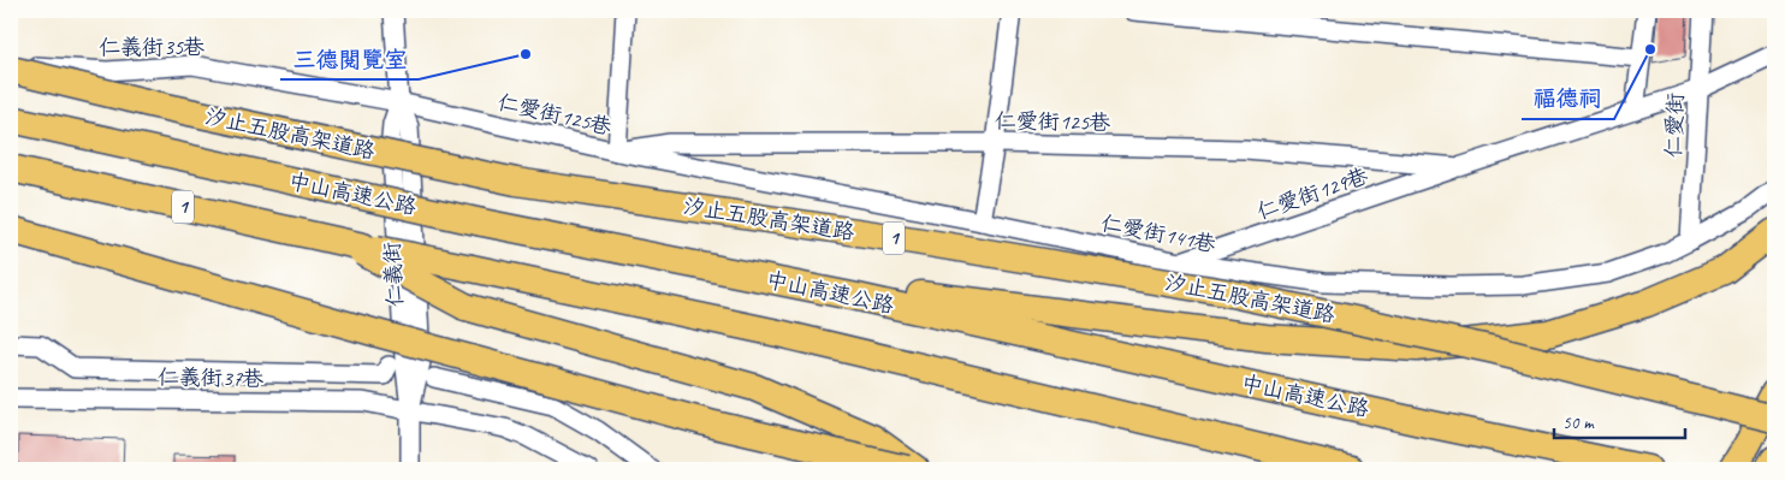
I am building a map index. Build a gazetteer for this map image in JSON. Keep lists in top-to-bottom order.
{
  "streets": {
    "highway": ["汐止五股高架道路", "中山高速公路", "1"],
    "street": [
      "仁義街35巷",
      "仁愛街125巷",
      "仁愛街",
      "仁愛街129巷",
      "仁愛街141巷",
      "仁義街",
      "仁義街37巷"
    ]
  },
  "crossings": [
    ["仁義街35巷", "仁愛街125巷"],
    ["仁義街35巷", "仁義街"],
    ["仁愛街125巷", "仁愛街"],
    ["仁愛街125巷", "仁愛街129巷"],
    ["仁愛街125巷", "仁愛街141巷"],
    ["仁愛街125巷", "仁義街"],
    ["仁愛街", "仁愛街141巷"],
    ["仁愛街129巷", "仁愛街141巷"],
    ["仁義街", "仁義街37巷"]
  ],
  "places": ["福德祠", "三德閱覽室"],
  "scale_bar": "50 m"
}
